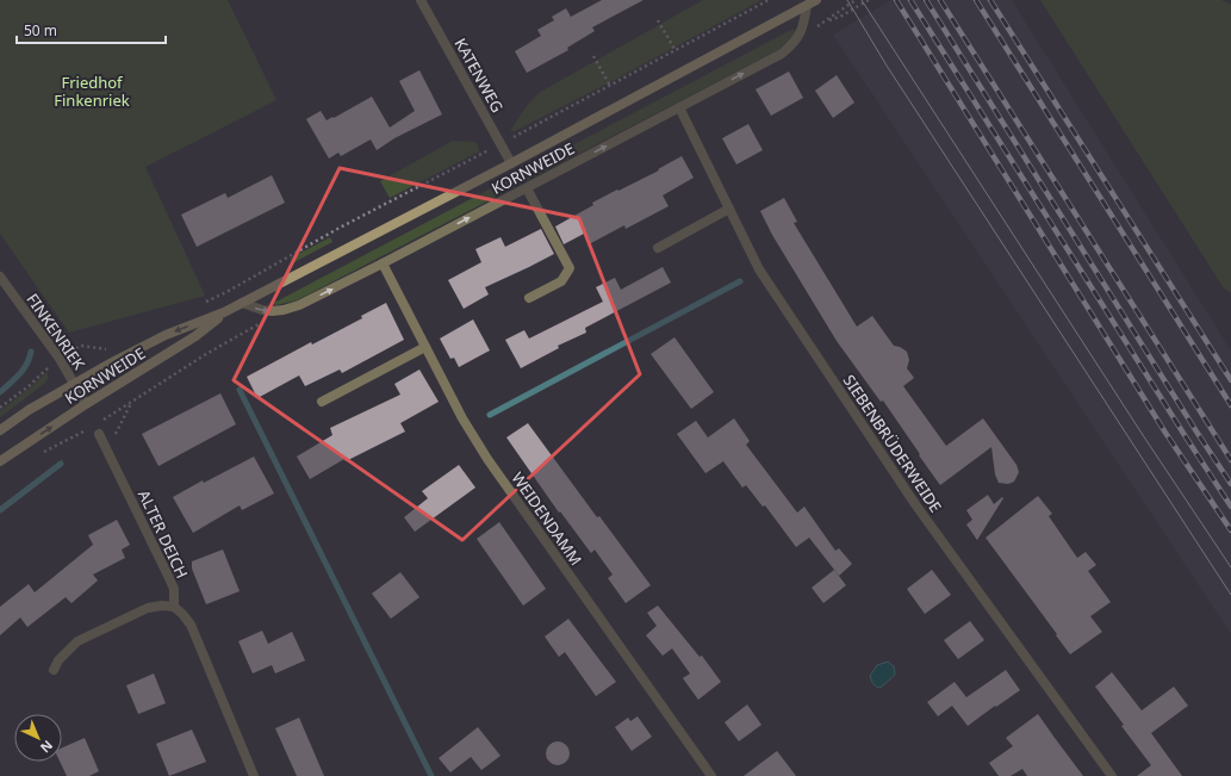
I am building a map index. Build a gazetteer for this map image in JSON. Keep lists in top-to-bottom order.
{
  "streets": {
    "main road": ["KORNWEIDE"],
    "street": [
      "KATENWEG",
      "FINKENRIEK",
      "SIEBENBRÜDERWEIDE",
      "WEIDENDAMM",
      "ALTER DEICH"
    ]
  },
  "crossings": [
    ["KATENWEG", "KORNWEIDE"],
    ["KORNWEIDE", "FINKENRIEK"],
    ["KORNWEIDE", "SIEBENBRÜDERWEIDE"],
    ["KORNWEIDE", "WEIDENDAMM"]
  ],
  "parks": ["Friedhof Finkenriek"],
  "scale_bar": "50 m",
  "north": "bottom right"
}
